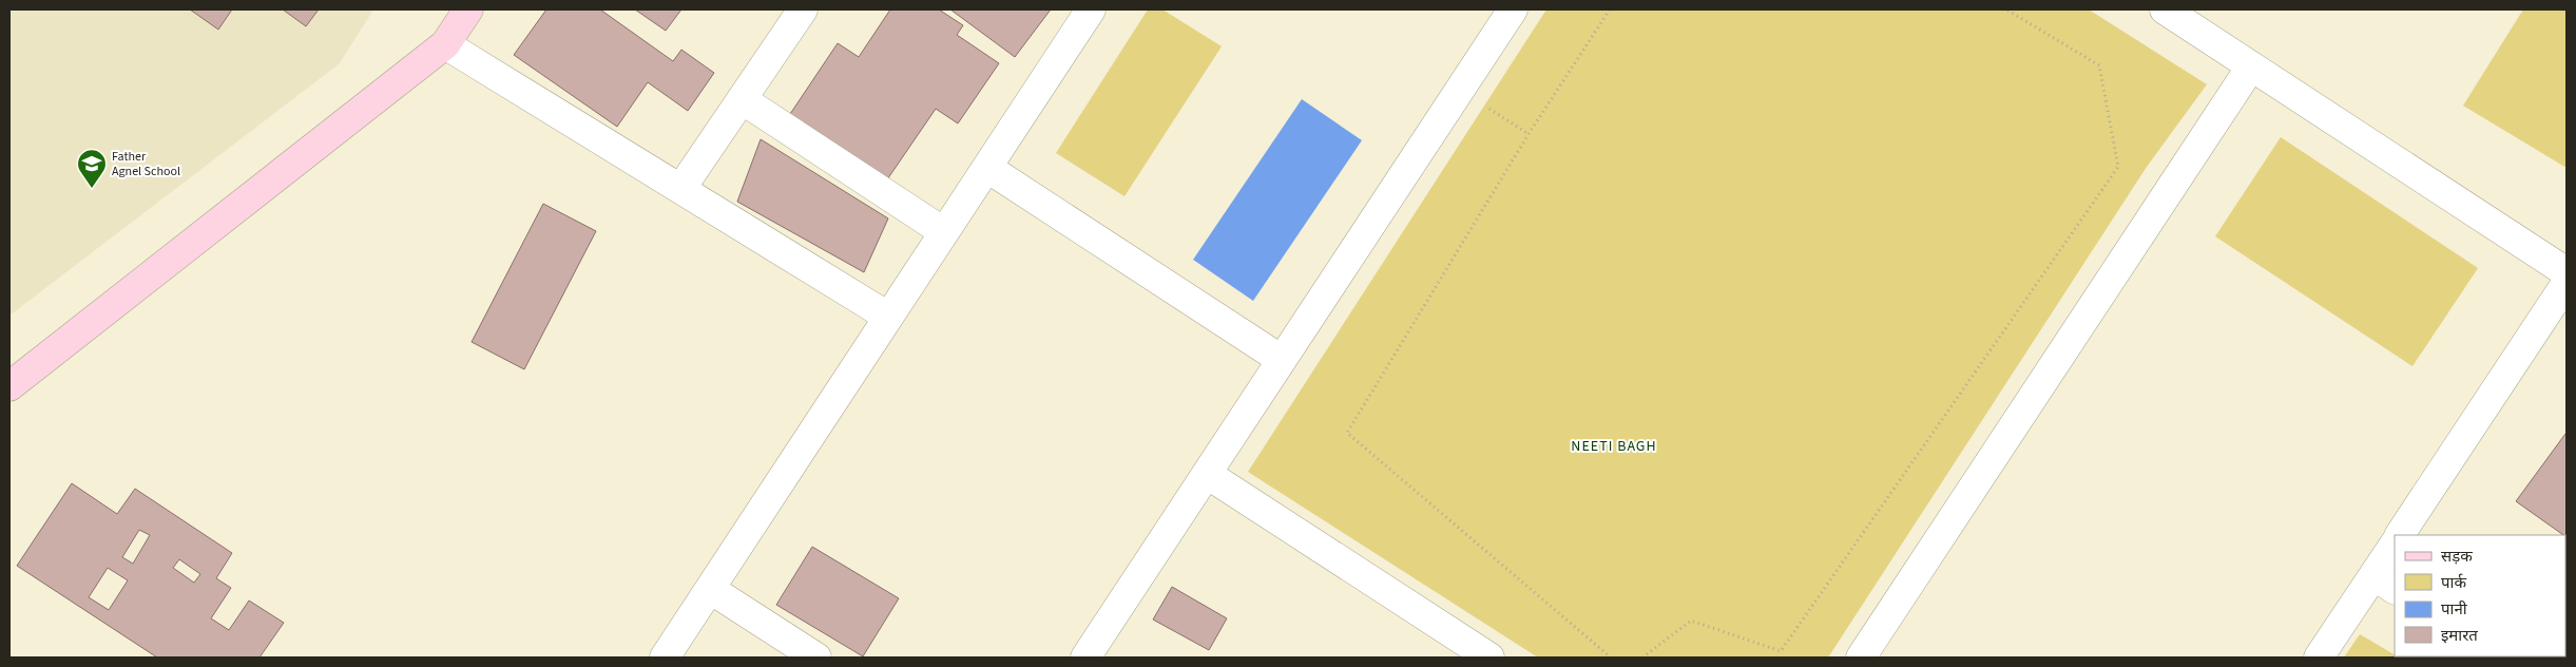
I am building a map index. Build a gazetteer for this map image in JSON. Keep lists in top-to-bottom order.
{
  "districts": ["NEETI BAGH"],
  "places": {
    "school or university": ["Father Agnel School"]
  },
  "legend": [
    "सड़क",
    "पार्क",
    "पानी",
    "इमारत"
  ]
}
